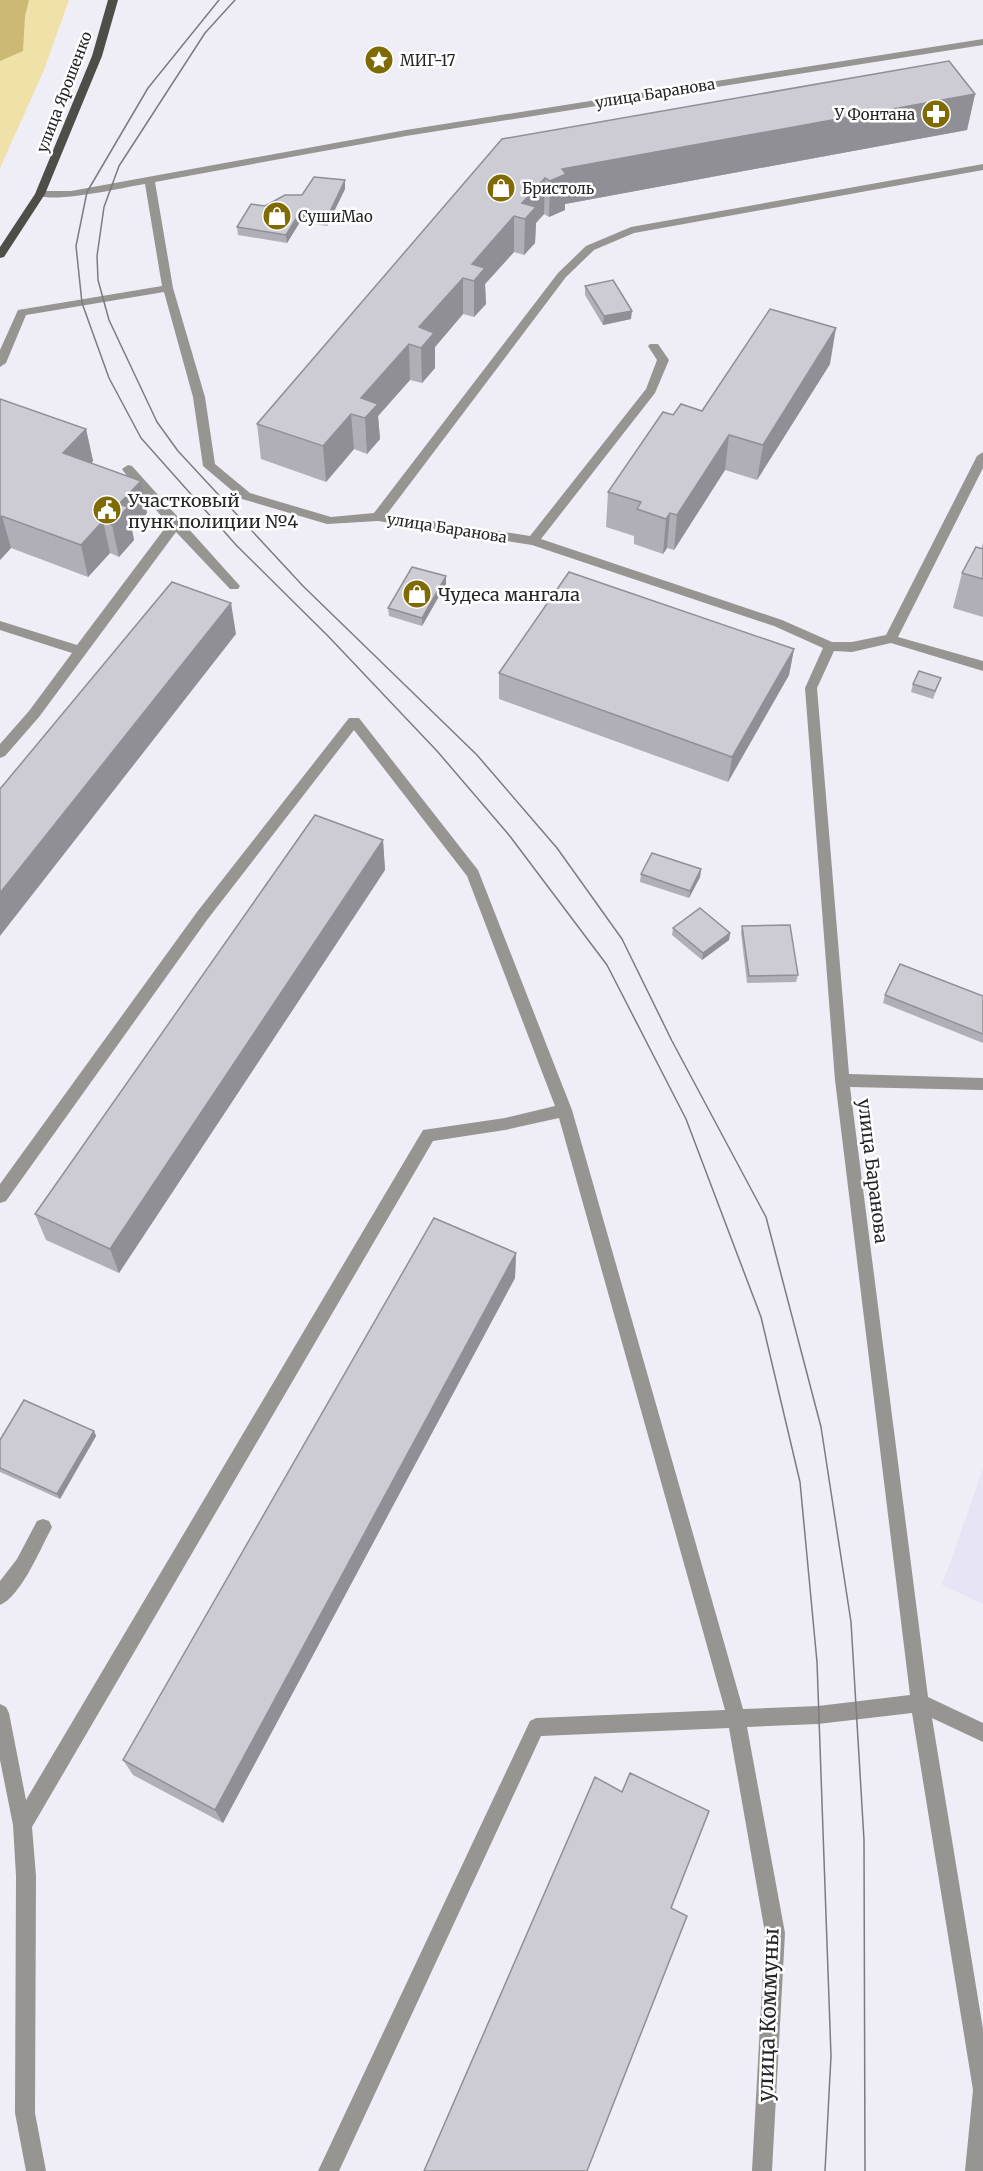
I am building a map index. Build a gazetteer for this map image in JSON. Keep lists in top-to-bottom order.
{
  "streets": {
    "main road": ["улица Ярошенко"],
    "street": ["улица Баранова", "улица Коммуны"]
  },
  "crossings": [
    ["улица Ярошенко", "улица Баранова"]
  ],
  "places": {
    "place": ["МИГ-17"],
    "pharmacy": ["У Фонтана"],
    "shop": ["Бристоль", "СушиМао", "Чудеса мангала"],
    "public building": ["Участковый пунк полиции №4"]
  }
}
